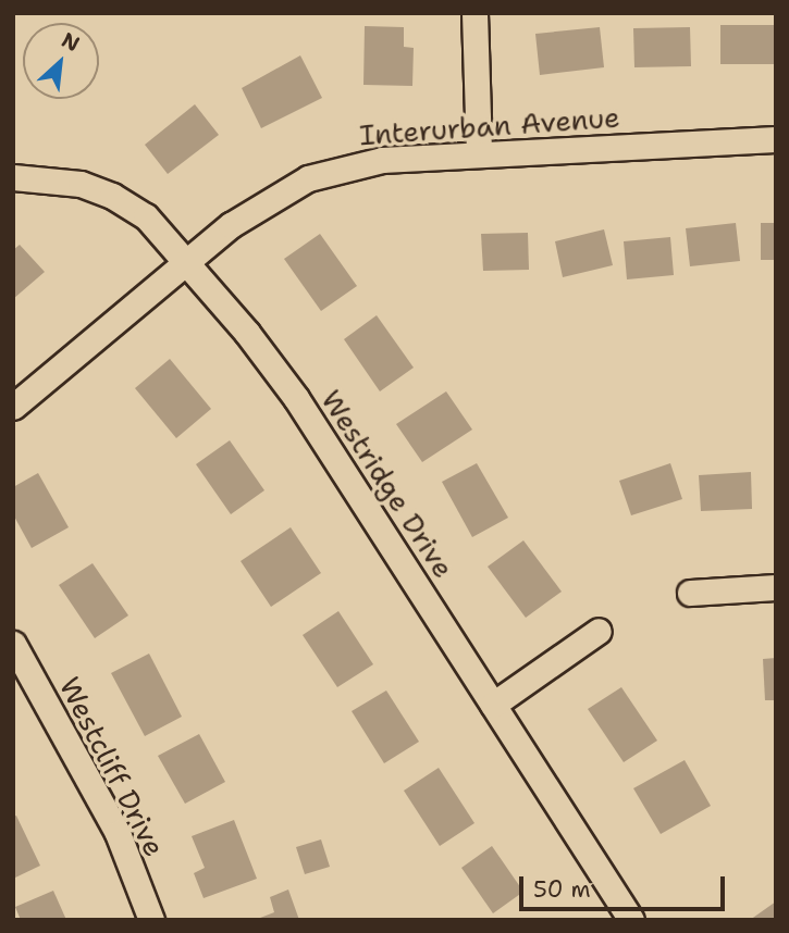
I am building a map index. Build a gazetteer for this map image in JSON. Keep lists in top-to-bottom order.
{
  "streets": {
    "street": ["Interurban Avenue", "Westridge Drive", "Westcliff Drive"]
  },
  "crossings": [
    ["Interurban Avenue", "Westridge Drive"]
  ],
  "scale_bar": "50 m",
  "north": "top right"
}
